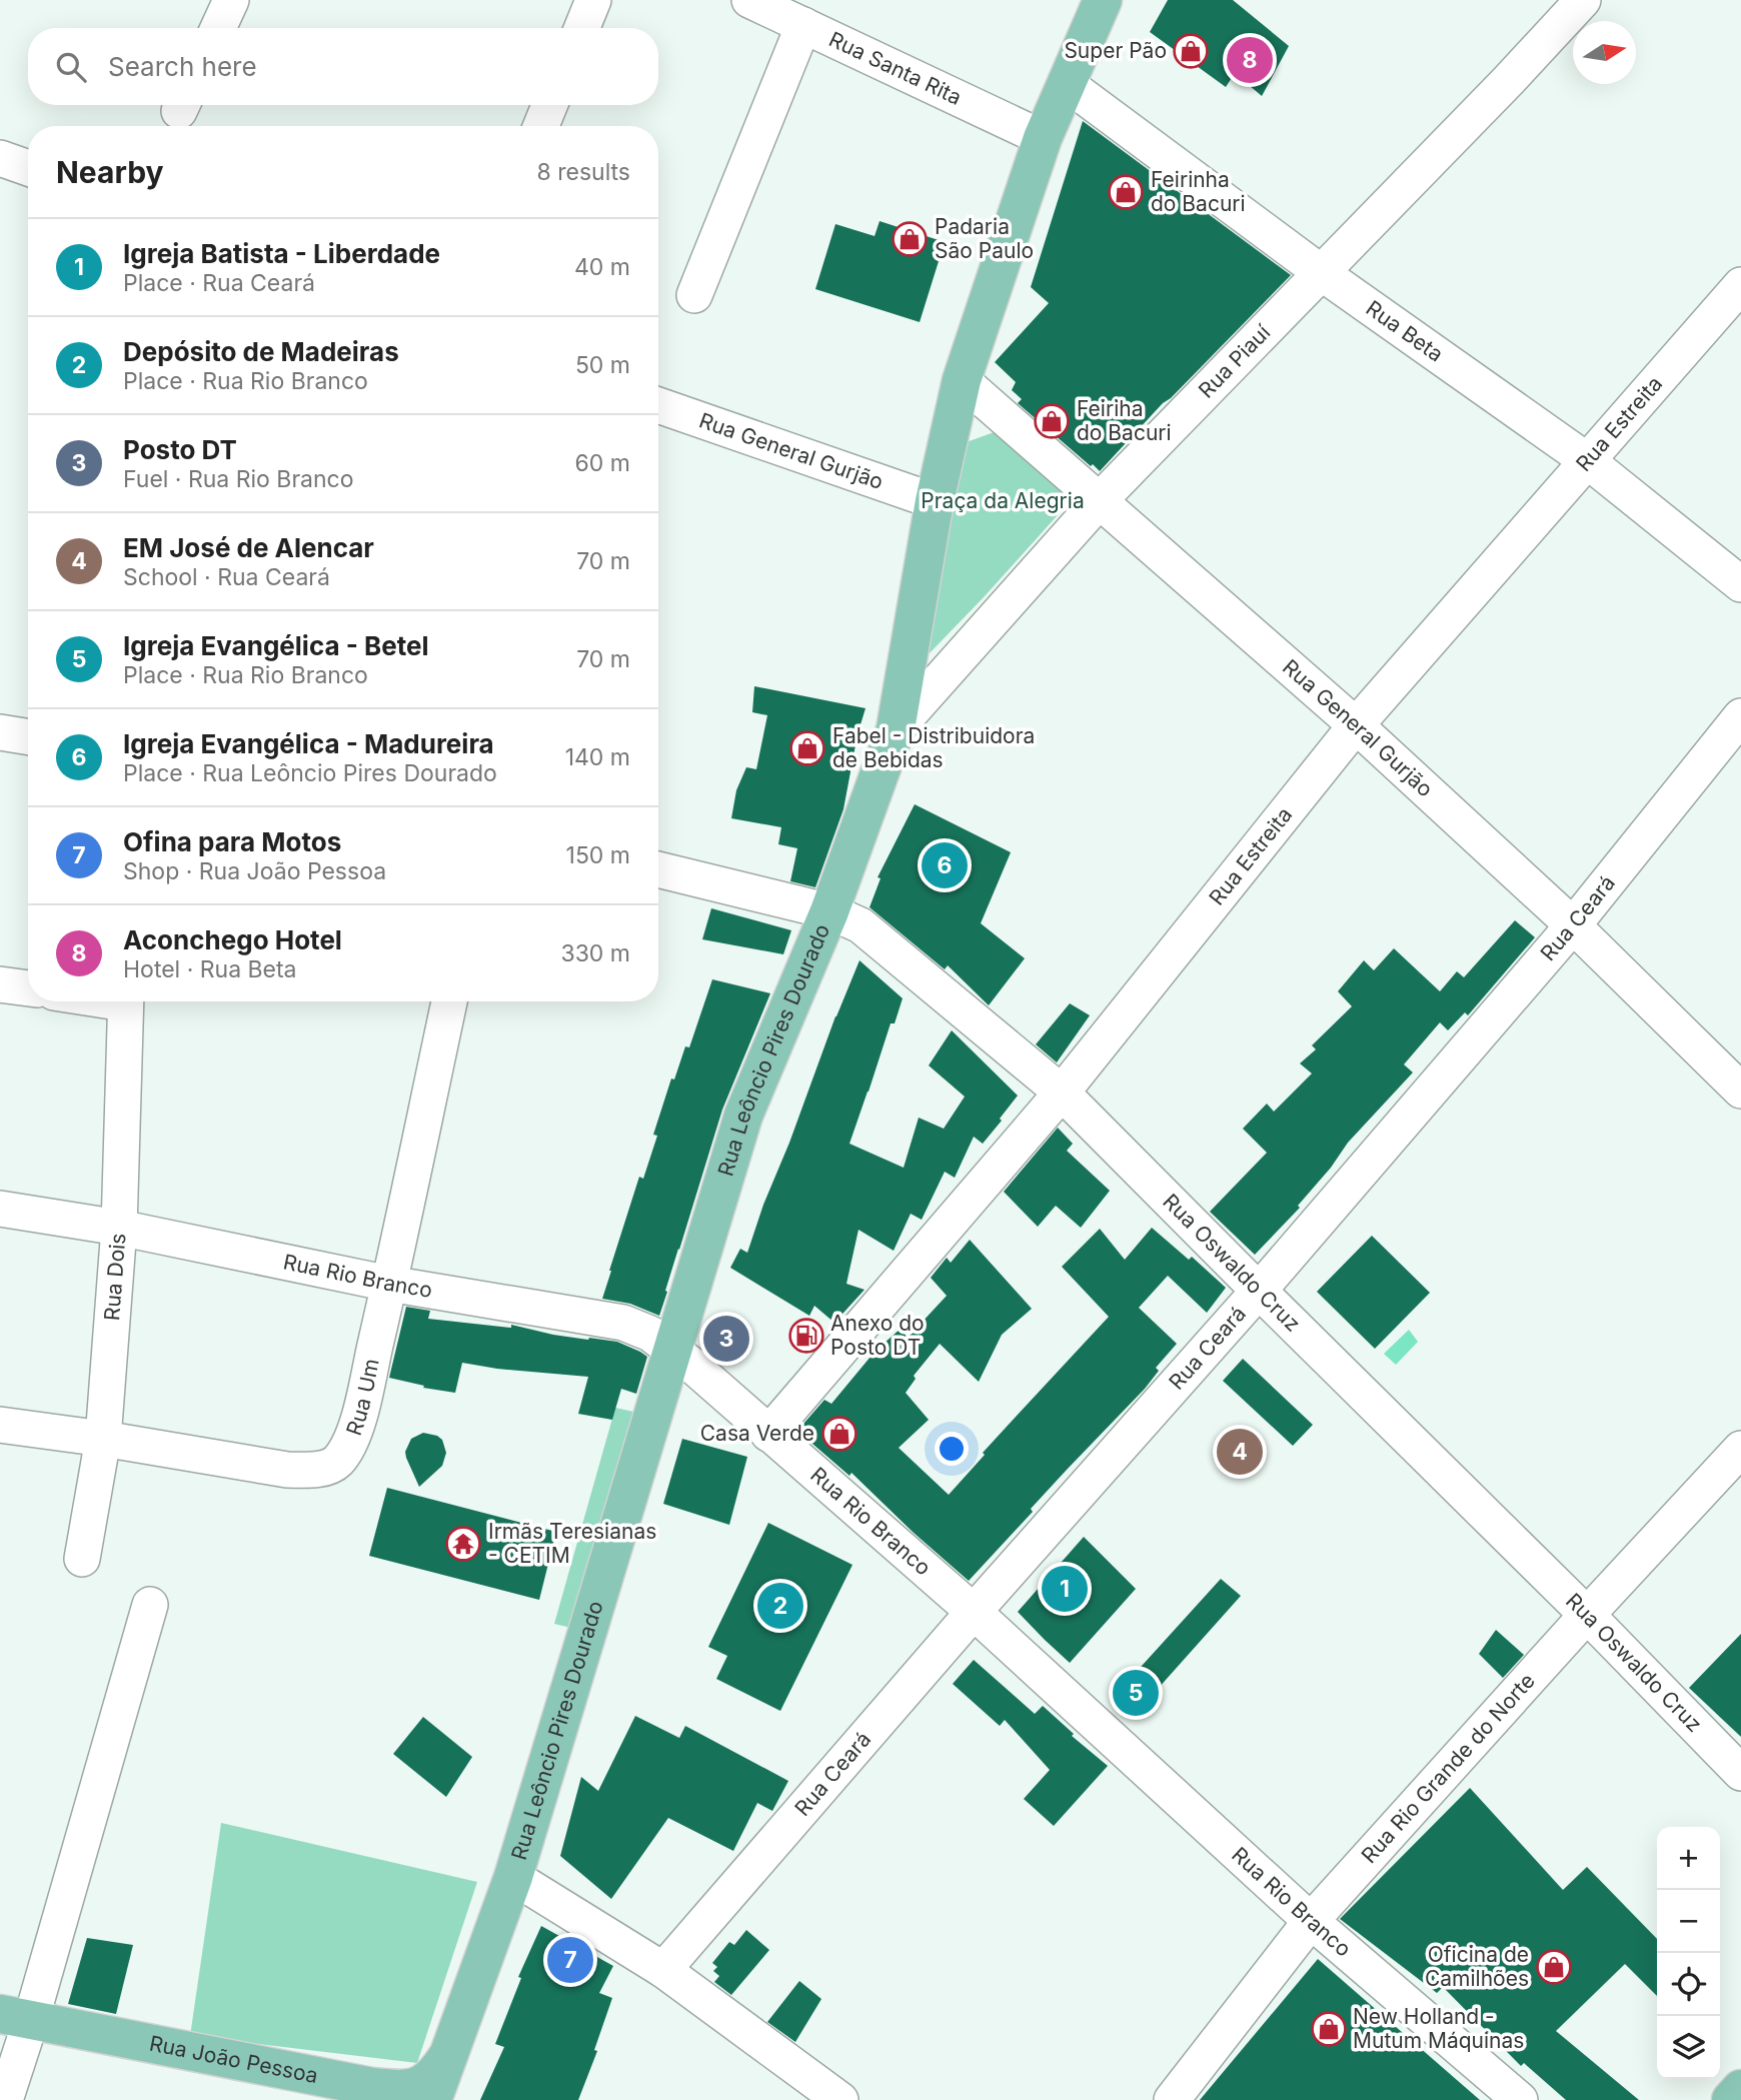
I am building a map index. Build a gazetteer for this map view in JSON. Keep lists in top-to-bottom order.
{
  "streets": {
    "main road": ["Rua Leôncio Pires Dourado", "Rua João Pessoa"],
    "street": [
      "Rua Santa Rita",
      "Rua Beta",
      "Rua Piauí",
      "Rua Estreita",
      "Rua General Gurjão",
      "Rua Ceará",
      "Rua Oswaldo Cruz",
      "Rua Rio Branco",
      "Rua Dois",
      "Rua Um",
      "Rua Rio Grande do Norte"
    ]
  },
  "crossings": [
    ["Rua Santa Rita", "Rua Leôncio Pires Dourado"],
    ["Rua Beta", "Rua Piauí"],
    ["Rua Beta", "Rua Estreita"],
    ["Rua Beta", "Rua Leôncio Pires Dourado"],
    ["Rua Piauí", "Rua General Gurjão"],
    ["Rua Piauí", "Rua Leôncio Pires Dourado"],
    ["Rua Estreita", "Rua General Gurjão"],
    ["Rua Estreita", "Rua Oswaldo Cruz"],
    ["Rua Estreita", "Rua Rio Branco"],
    ["Rua General Gurjão", "Rua Ceará"],
    ["Rua General Gurjão", "Rua Leôncio Pires Dourado"],
    ["Rua Ceará", "Rua Oswaldo Cruz"],
    ["Rua Ceará", "Rua Rio Branco"],
    ["Rua Leôncio Pires Dourado", "Rua Oswaldo Cruz"],
    ["Rua Leôncio Pires Dourado", "Rua Rio Branco"],
    ["Rua Leôncio Pires Dourado", "Rua João Pessoa"],
    ["Rua Oswaldo Cruz", "Rua Rio Grande do Norte"],
    ["Rua Rio Branco", "Rua Dois"],
    ["Rua Rio Branco", "Rua Um"],
    ["Rua Rio Branco", "Rua Rio Grande do Norte"],
    ["Rua Dois", "Rua Um"]
  ],
  "parks": ["Praça da Alegria"],
  "places": {
    "shop": [
      "Super Pão",
      "Feirinha do Bacuri",
      "Padaria São Paulo",
      "Feiriha do Bacuri",
      "Fabel - Distribuidora de Bebidas",
      "Casa Verde",
      "Oficina de Camilhões",
      "New Holland - Mutum Máquinas"
    ],
    "fuel station": ["Anexo do Posto DT"],
    "temple": ["Irmãs Teresianas - CETIM"]
  },
  "north": "right",
  "page": {
    "search": "Search here",
    "pins": [
      "8",
      "6",
      "3",
      "4",
      "1",
      "2",
      "5",
      "7"
    ],
    "heading": ["Nearby", "8 results"],
    "list": [
      {
        "mark": "1",
        "name": "Igreja Batista - Liberdade",
        "note": "Place · Rua Ceará",
        "value": "40 m"
      },
      {
        "mark": "2",
        "name": "Depósito de Madeiras",
        "note": "Place · Rua Rio Branco",
        "value": "50 m"
      },
      {
        "mark": "3",
        "name": "Posto DT",
        "note": "Fuel · Rua Rio Branco",
        "value": "60 m"
      },
      {
        "mark": "4",
        "name": "EM José de Alencar",
        "note": "School · Rua Ceará",
        "value": "70 m"
      },
      {
        "mark": "5",
        "name": "Igreja Evangélica - Betel",
        "note": "Place · Rua Rio Branco",
        "value": "70 m"
      },
      {
        "mark": "6",
        "name": "Igreja Evangélica - Madureira",
        "note": "Place · Rua Leôncio Pires Dourado",
        "value": "140 m"
      },
      {
        "mark": "7",
        "name": "Ofina para Motos",
        "note": "Shop · Rua João Pessoa",
        "value": "150 m"
      },
      {
        "mark": "8",
        "name": "Aconchego Hotel",
        "note": "Hotel · Rua Beta",
        "value": "330 m"
      }
    ],
    "map_buttons": ["+", "−"]
  }
}
